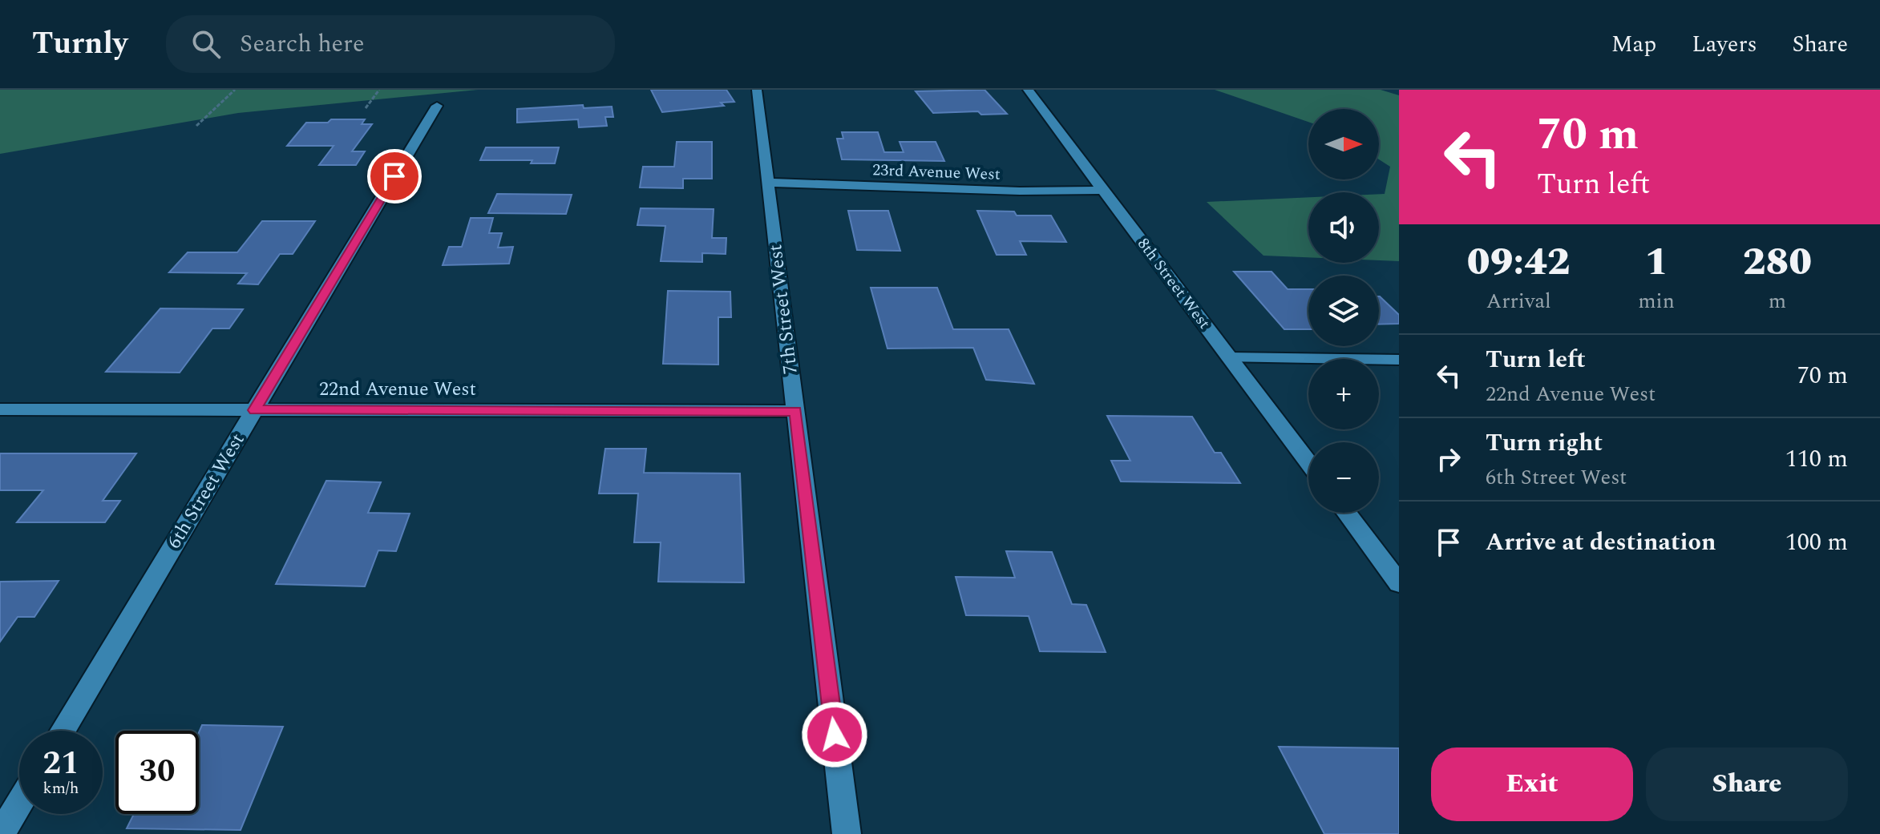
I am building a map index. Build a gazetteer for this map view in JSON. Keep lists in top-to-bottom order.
{
  "streets": {
    "street": [
      "23rd Avenue West",
      "8th Street West",
      "7th Street West",
      "22nd Avenue West",
      "6th Street West"
    ]
  },
  "crossings": [
    ["23rd Avenue West", "8th Street West"],
    ["23rd Avenue West", "7th Street West"],
    ["7th Street West", "22nd Avenue West"],
    ["22nd Avenue West", "6th Street West"]
  ],
  "north": "right",
  "page": {
    "header": "Turnly",
    "search": "Search here",
    "nav": ["Map", "Layers", "Share"],
    "turn": ["70 m", "Turn left"],
    "map_buttons": ["+", "−"],
    "eta": [
      "09:42",
      "Arrival",
      "1",
      "min",
      "280",
      "m"
    ],
    "list": [
      {
        "name": "Turn left",
        "note": "22nd Avenue West",
        "value": "70 m"
      },
      {
        "name": "Turn right",
        "note": "6th Street West",
        "value": "110 m"
      },
      {
        "name": "Arrive at destination",
        "value": "100 m"
      }
    ],
    "speed": "21 km/h",
    "limit": "30",
    "buttons": ["Exit", "Share"]
  }
}
